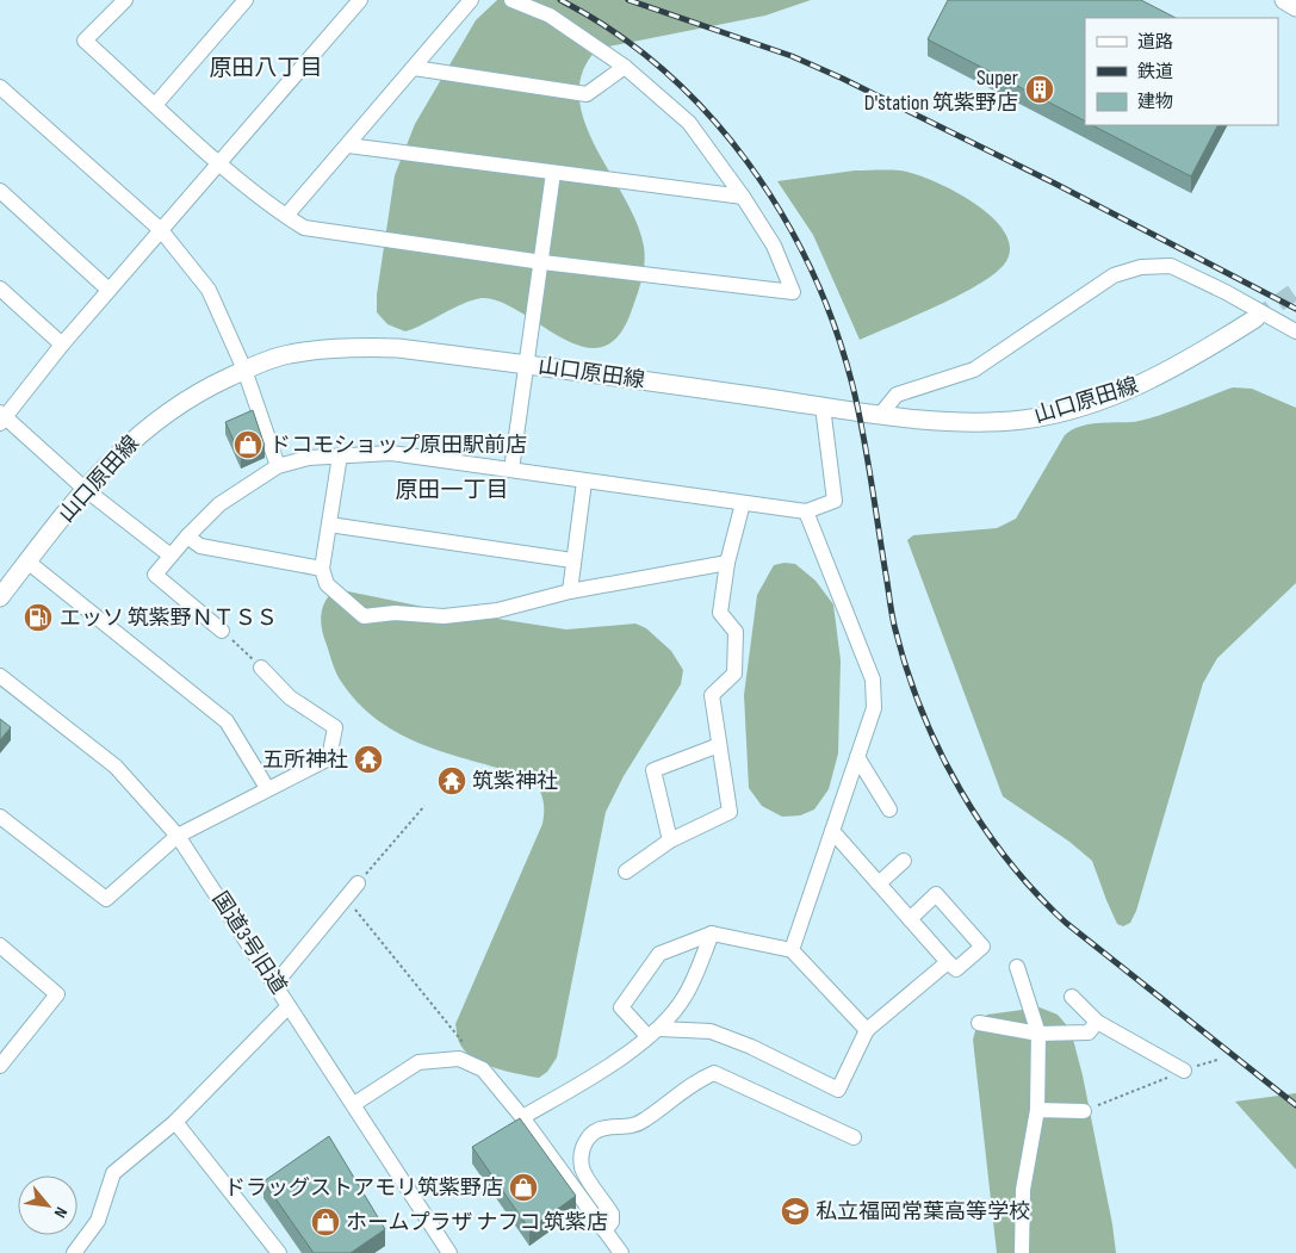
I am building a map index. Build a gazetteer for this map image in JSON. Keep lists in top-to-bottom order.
{
  "streets": {
    "main road": ["山口原田線"],
    "street": ["国道3号旧道"]
  },
  "districts": ["原田八丁目", "原田一丁目"],
  "places": {
    "building": ["Super D'station 筑紫野店"],
    "shop": ["ドコモショップ原田駅前店", "ドラッグストアモリ筑紫野店", "ホームプラザ ナフコ 筑紫店"],
    "fuel station": ["エッソ 筑紫野ＮＴＳＳ"],
    "temple": ["五所神社", "筑紫神社"],
    "school or university": ["私立福岡常葉高等学校"]
  },
  "legend": ["道路", "鉄道", "建物"],
  "north": "bottom right"
}
